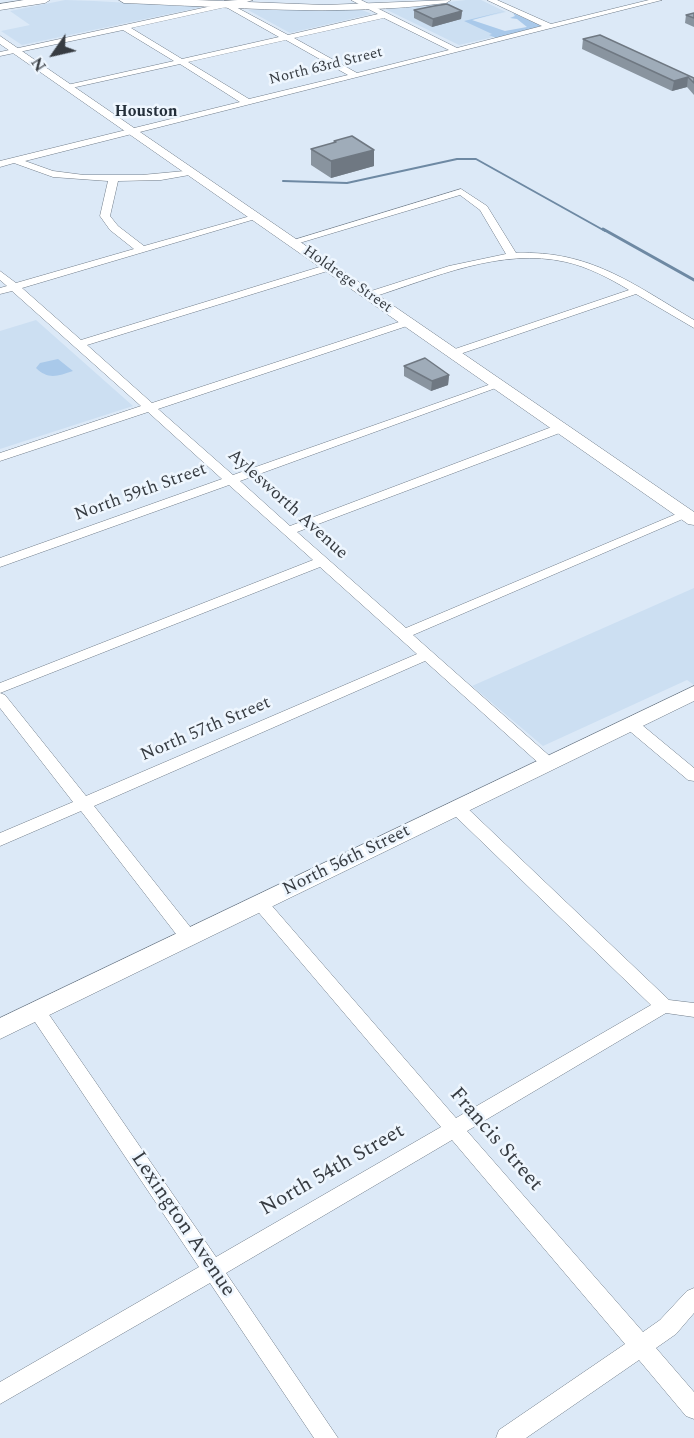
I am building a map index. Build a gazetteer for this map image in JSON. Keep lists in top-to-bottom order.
{
  "streets": {
    "main road": ["Holdrege Street", "North 56th Street"],
    "street": [
      "North 63rd Street",
      "North 59th Street",
      "Aylesworth Avenue",
      "North 57th Street",
      "Francis Street",
      "North 54th Street",
      "Lexington Avenue"
    ]
  },
  "crossings": [
    ["North 63rd Street", "Holdrege Street"],
    ["Holdrege Street", "North 59th Street"],
    ["North 59th Street", "Aylesworth Avenue"],
    ["Aylesworth Avenue", "North 57th Street"],
    ["Aylesworth Avenue", "North 56th Street"],
    ["North 56th Street", "Francis Street"],
    ["North 56th Street", "Lexington Avenue"],
    ["Francis Street", "North 54th Street"],
    ["North 54th Street", "Lexington Avenue"]
  ],
  "districts": ["Houston"],
  "north": "bottom left"
}
